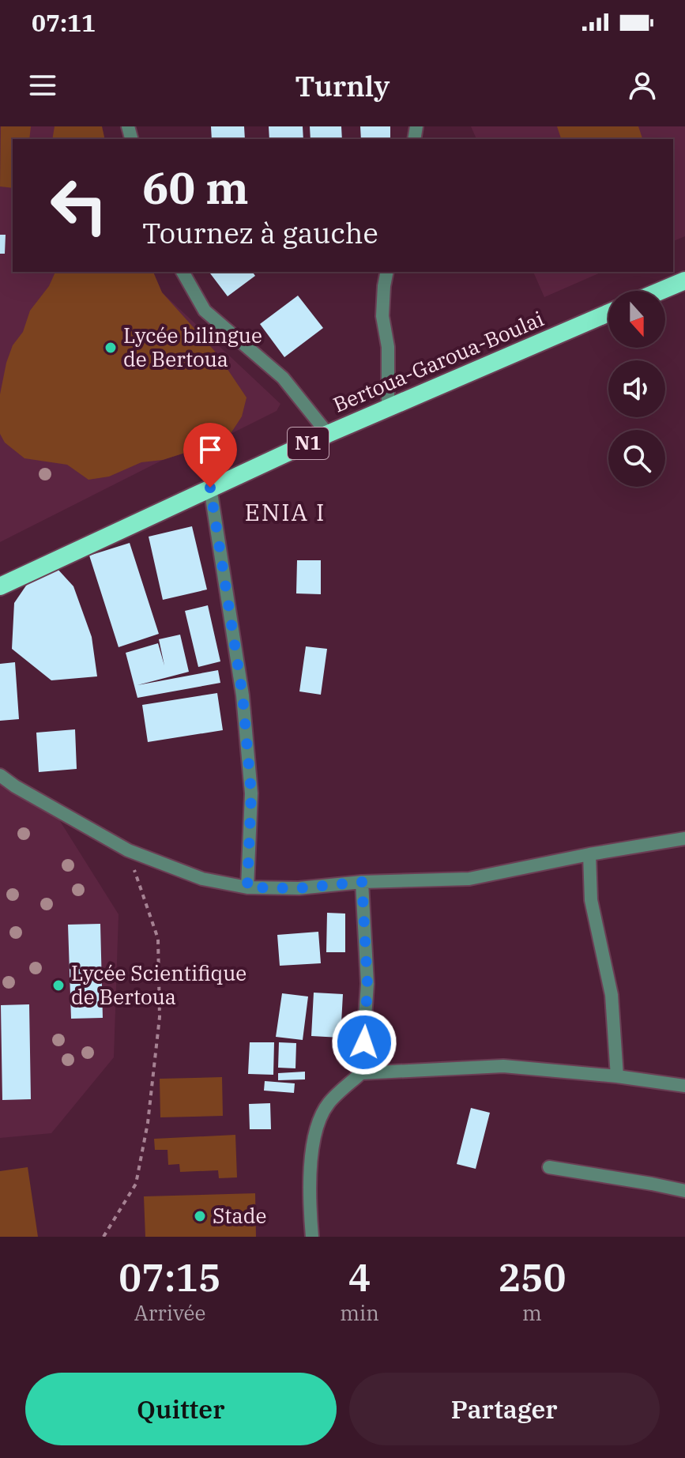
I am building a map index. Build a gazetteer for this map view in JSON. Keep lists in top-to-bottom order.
{
  "streets": {
    "highway": ["Bertoua-Garoua-Boulai", "N1"]
  },
  "districts": ["ENIA I"],
  "places": ["Lycée bilingue de Bertoua", "Lycée Scientifique de Bertoua", "Stade"],
  "north": "bottom",
  "page": {
    "status": "07:11",
    "header": "Turnly",
    "turn": ["60 m", "Tournez à gauche"],
    "eta": [
      "07:15",
      "Arrivée",
      "4",
      "min",
      "250",
      "m"
    ],
    "buttons": ["Quitter", "Partager"]
  }
}
